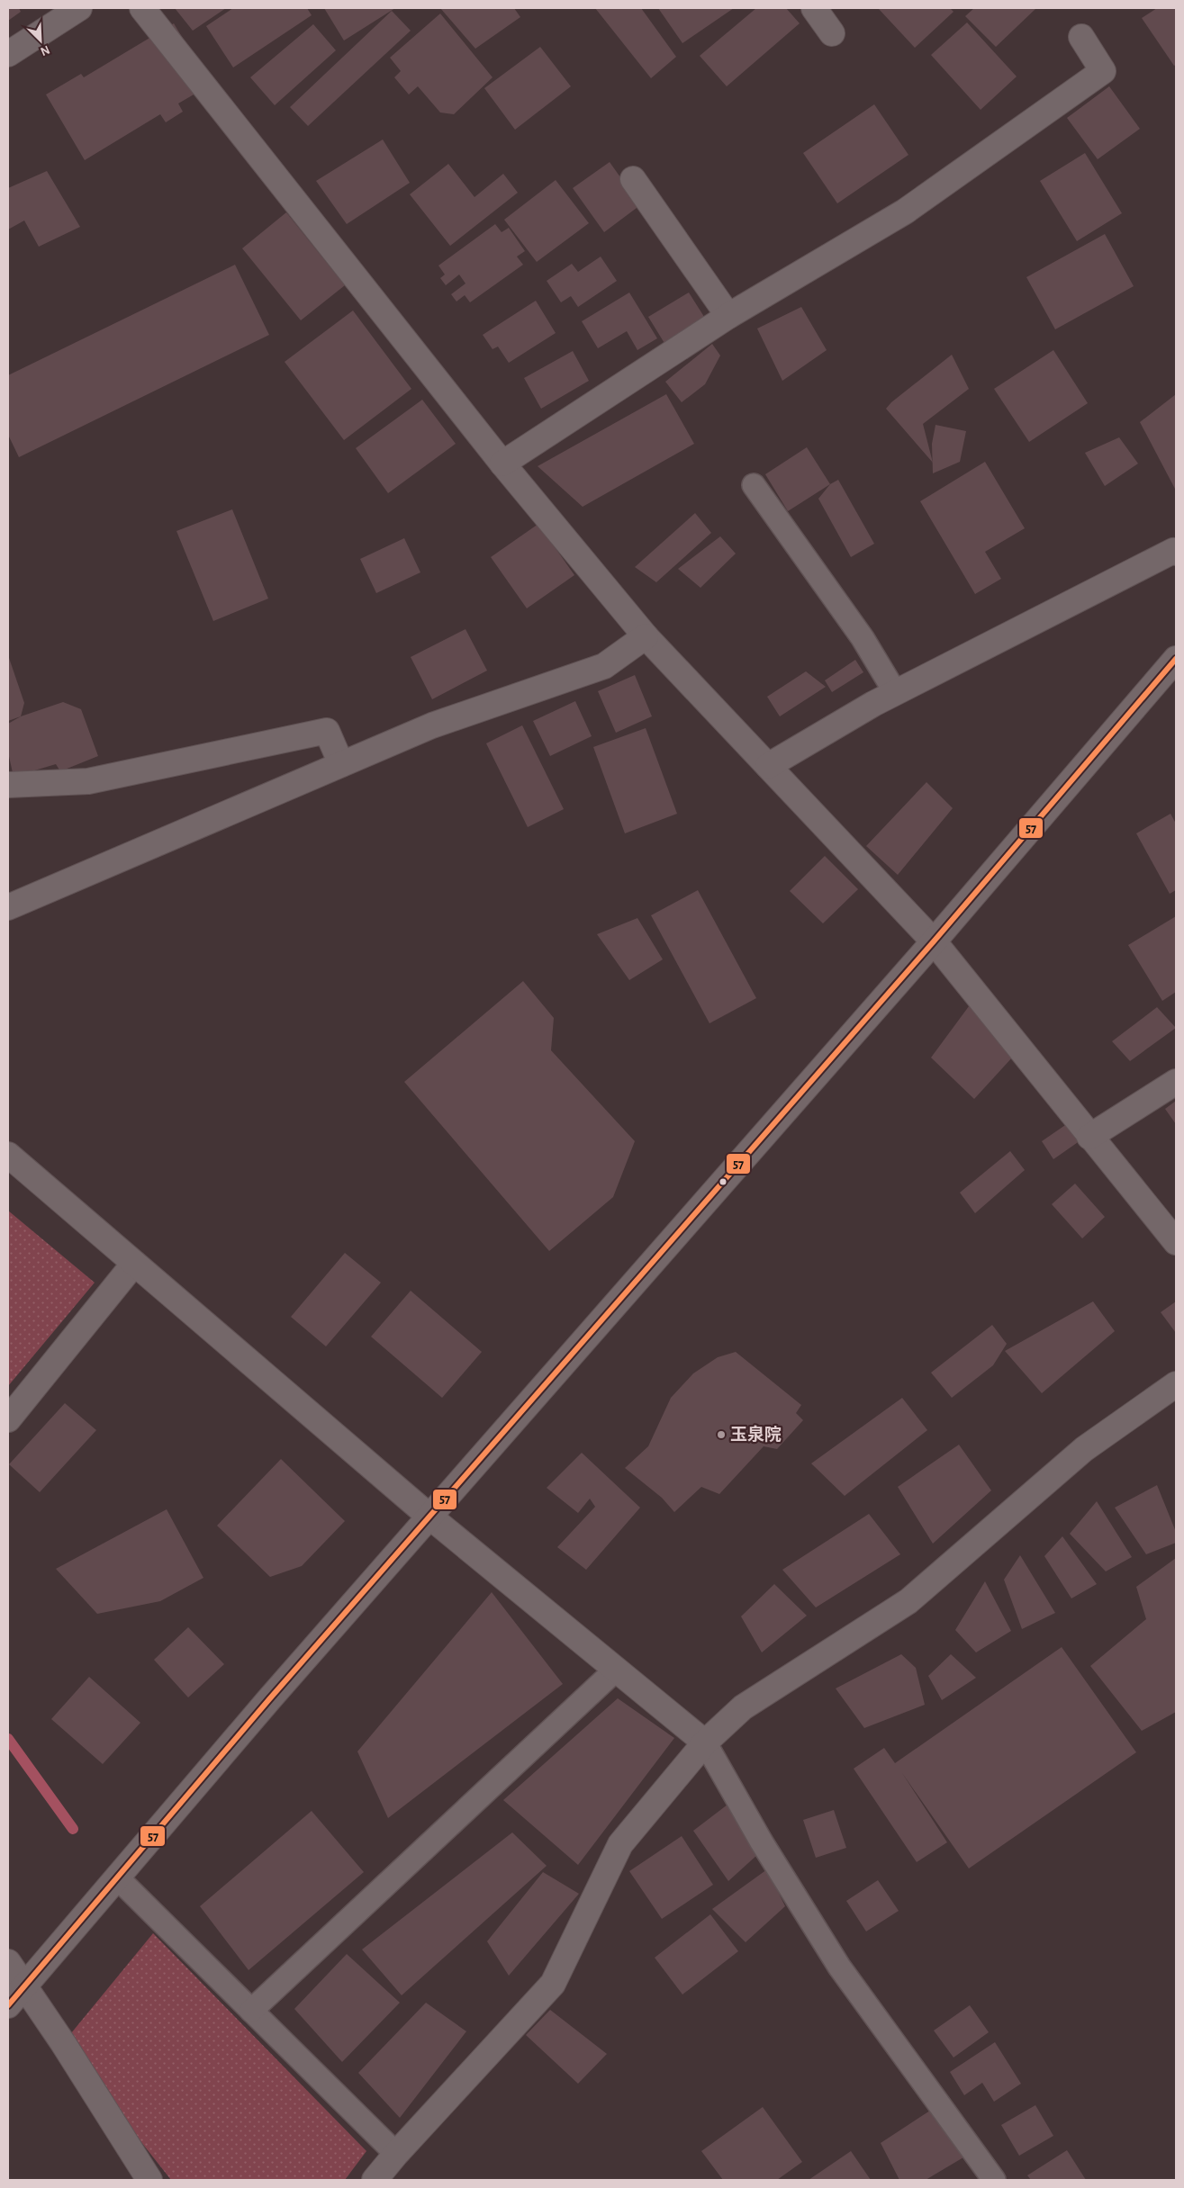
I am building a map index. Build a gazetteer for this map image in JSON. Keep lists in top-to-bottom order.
{
  "places": ["玉泉院"],
  "lines": ["transit line 57"],
  "north": "bottom right"
}
